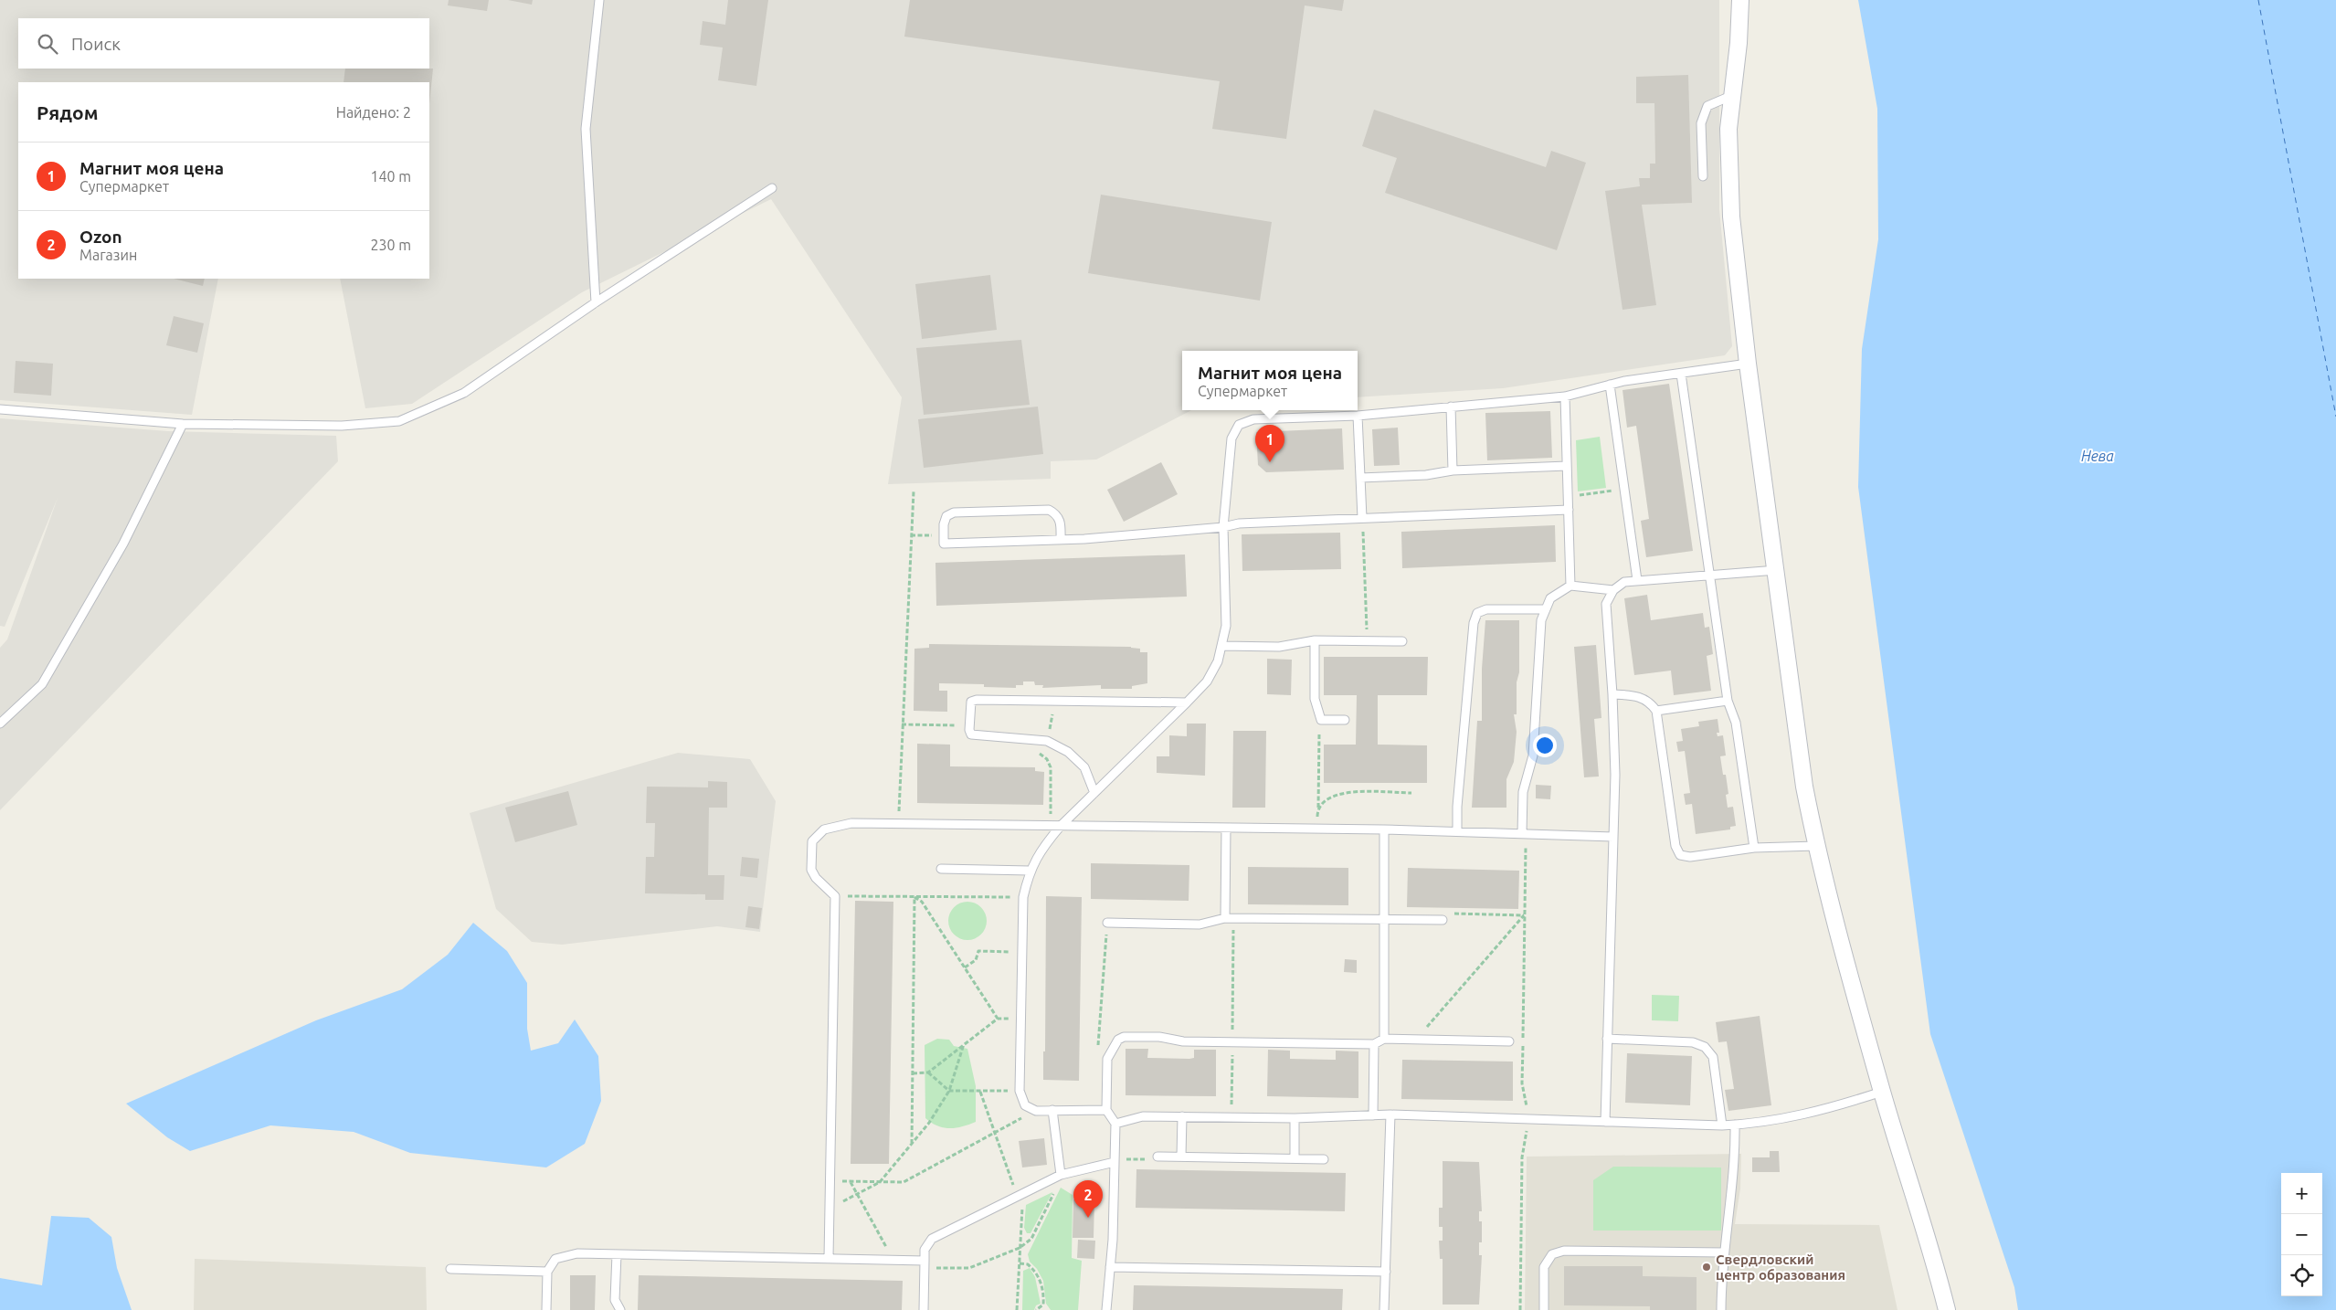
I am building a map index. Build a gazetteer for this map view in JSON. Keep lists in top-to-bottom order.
{
  "water": ["Нева"],
  "places": ["Свердловский центр образования"],
  "page": {
    "search": "Поиск",
    "heading": ["Рядом", "Найдено: 2"],
    "list": [
      {
        "mark": "1",
        "name": "Магнит моя цена",
        "note": "Супермаркет",
        "value": "140 m"
      },
      {
        "mark": "2",
        "name": "Ozon",
        "note": "Магазин",
        "value": "230 m"
      }
    ],
    "popup": ["Магнит моя цена", "Супермаркет"],
    "pins": ["1", "2"],
    "map_buttons": ["+", "−"]
  }
}
